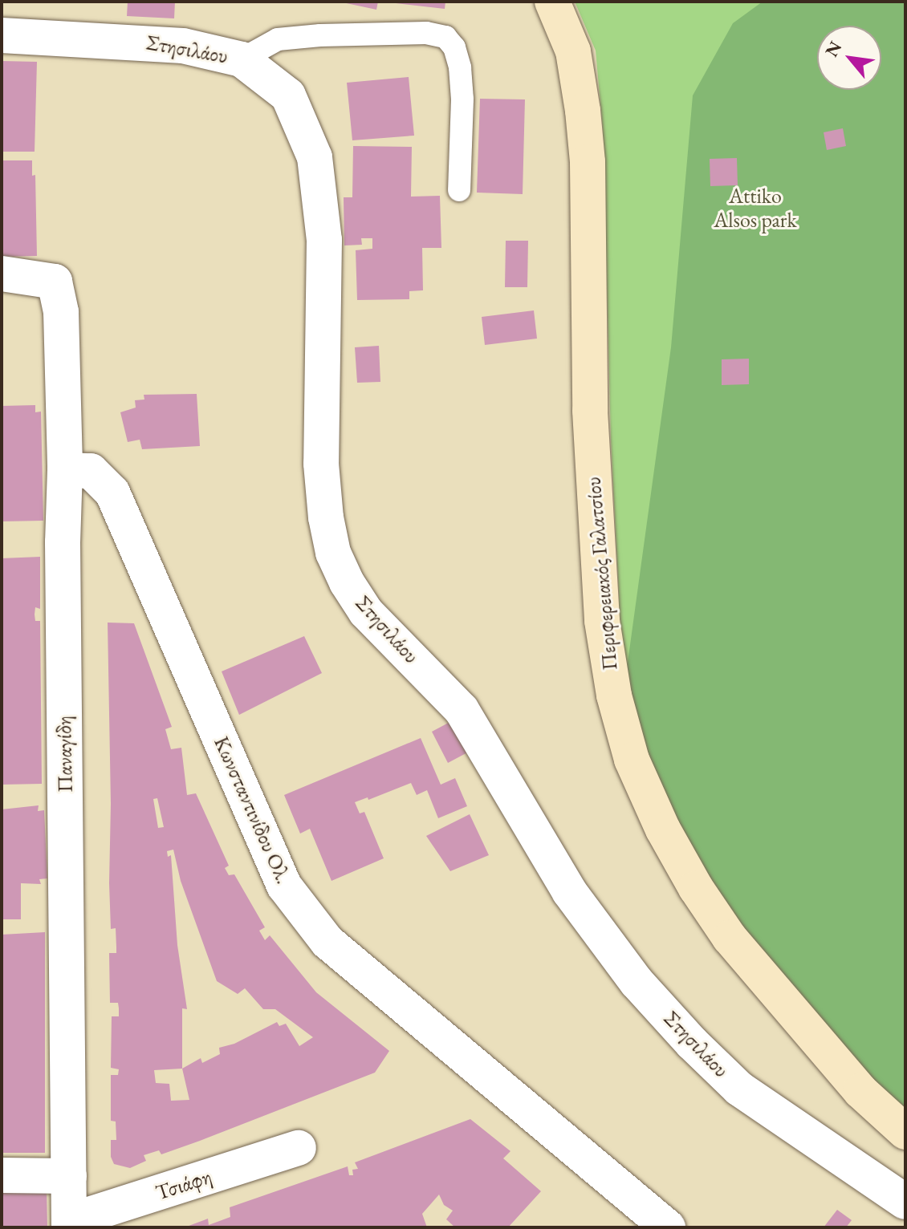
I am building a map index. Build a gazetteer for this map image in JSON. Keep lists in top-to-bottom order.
{
  "streets": {
    "street": [
      "Στησιλάου",
      "Περιφερειακός Γαλατσίου",
      "Παναγίδη",
      "Κωνσταντινίδου Ολ.",
      "Τσιάφη"
    ]
  },
  "crossings": [
    ["Παναγίδη", "Κωνσταντινίδου Ολ."],
    ["Παναγίδη", "Τσιάφη"]
  ],
  "parks": ["Attiko Alsos park"],
  "north": "top left"
}
